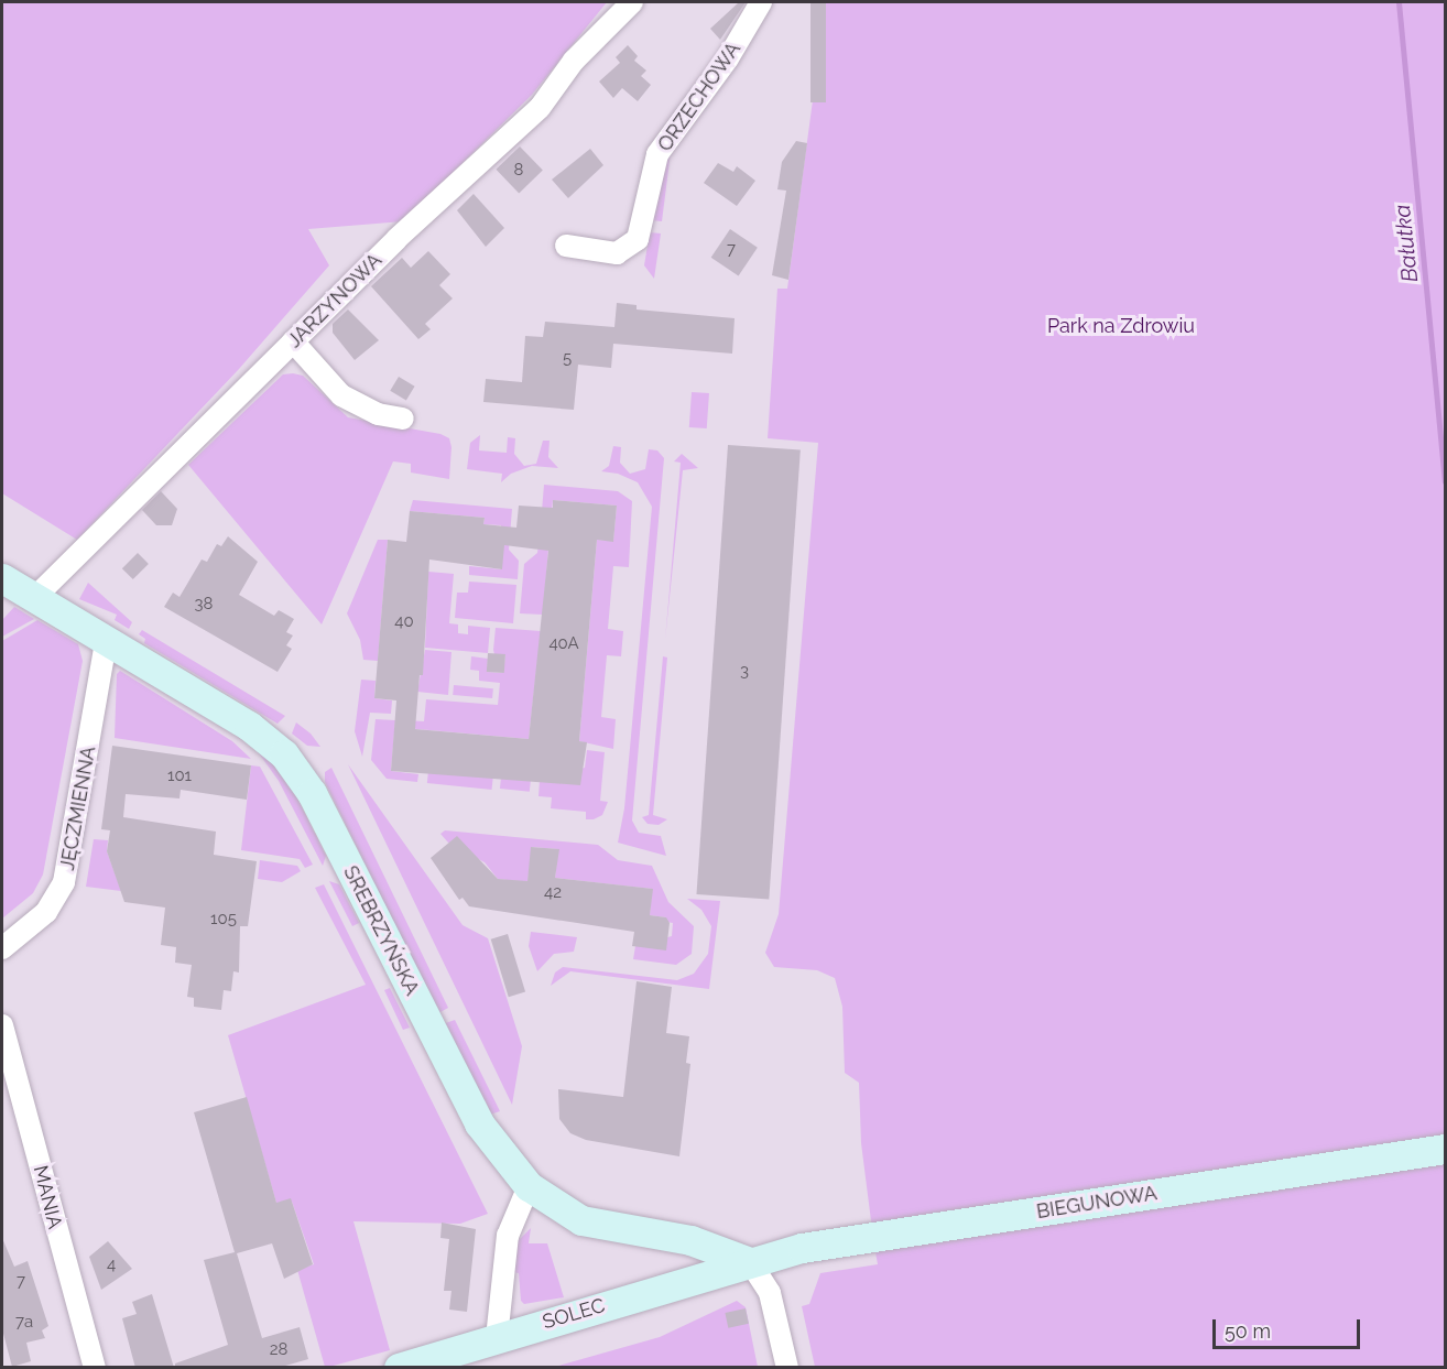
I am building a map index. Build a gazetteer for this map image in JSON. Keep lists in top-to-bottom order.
{
  "streets": {
    "street": [
      "ORZECHOWA",
      "JARZYNOWA",
      "JĘCZMIENNA",
      "SREBRZYŃSKA",
      "MANIA",
      "BIEGUNOWA",
      "SOLEC"
    ]
  },
  "crossings": [
    ["JARZYNOWA", "SREBRZYŃSKA"],
    ["JĘCZMIENNA", "SREBRZYŃSKA"],
    ["SREBRZYŃSKA", "BIEGUNOWA"],
    ["SREBRZYŃSKA", "SOLEC"],
    ["BIEGUNOWA", "SOLEC"]
  ],
  "water": ["Bałutka"],
  "parks": ["Park na Zdrowiu"],
  "house_numbers": [
    "8",
    "7",
    "5",
    "38",
    "40",
    "40A",
    "3",
    "101",
    "42",
    "105",
    "4",
    "7",
    "7a",
    "28"
  ],
  "scale_bar": "50 m"
}
